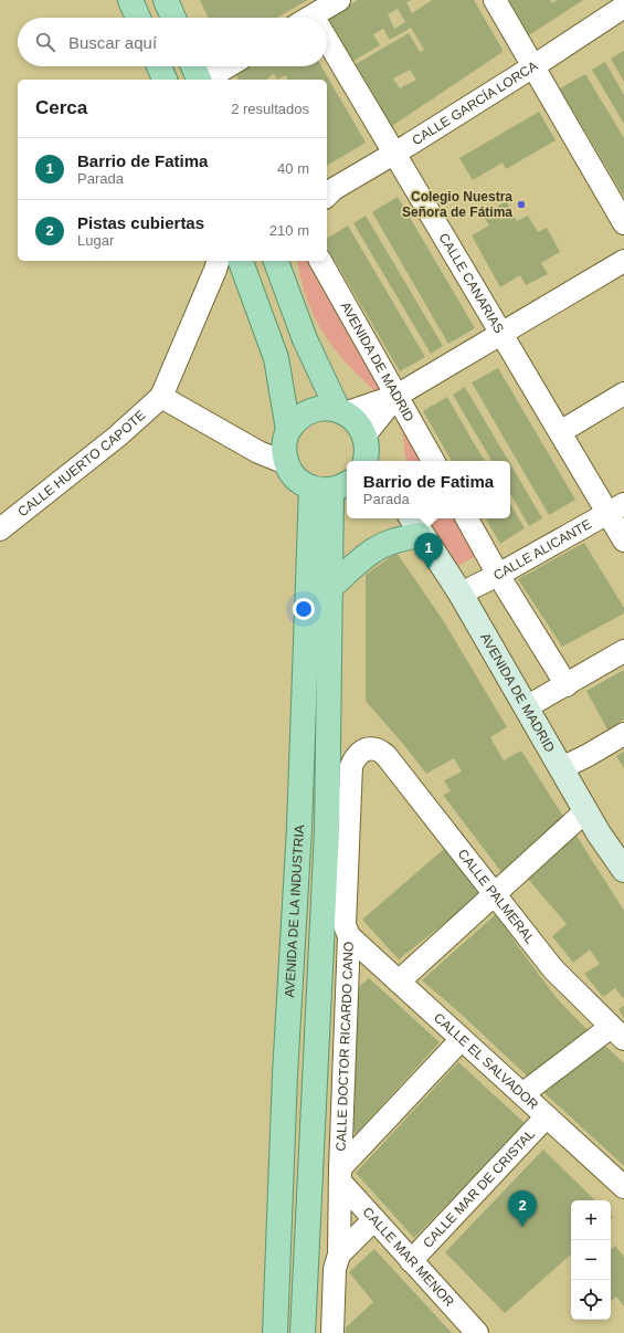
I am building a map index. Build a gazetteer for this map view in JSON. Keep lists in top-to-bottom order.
{
  "streets": {
    "main road": ["AVENIDA DE MADRID", "AVENIDA DE LA INDUSTRIA"],
    "street": [
      "CALLE GARCÍA LORCA",
      "CALLE CANARIAS",
      "CALLE HUERTO CAPOTE",
      "CALLE ALICANTE",
      "CALLE PALMERAL",
      "CALLE DOCTOR RICARDO CANO",
      "CALLE EL SALVADOR",
      "CALLE MAR DE CRISTAL",
      "CALLE MAR MENOR"
    ]
  },
  "crossings": [
    ["CALLE GARCÍA LORCA", "CALLE CANARIAS"],
    ["CALLE CANARIAS", "CALLE ALICANTE"],
    ["AVENIDA DE MADRID", "CALLE ALICANTE"],
    ["CALLE PALMERAL", "CALLE DOCTOR RICARDO CANO"],
    ["CALLE DOCTOR RICARDO CANO", "CALLE EL SALVADOR"],
    ["CALLE DOCTOR RICARDO CANO", "CALLE MAR MENOR"],
    ["CALLE EL SALVADOR", "CALLE MAR DE CRISTAL"],
    ["CALLE MAR DE CRISTAL", "CALLE MAR MENOR"]
  ],
  "places": ["Colegio Nuestra Señora de Fátima"],
  "page": {
    "search": "Buscar aquí",
    "heading": ["Cerca", "2 resultados"],
    "list": [
      {
        "mark": "1",
        "name": "Barrio de Fatima",
        "note": "Parada",
        "value": "40 m"
      },
      {
        "mark": "2",
        "name": "Pistas cubiertas",
        "note": "Lugar",
        "value": "210 m"
      }
    ],
    "popup": ["Barrio de Fatima", "Parada"],
    "pins": ["1", "2"],
    "map_buttons": ["+", "−"]
  }
}
